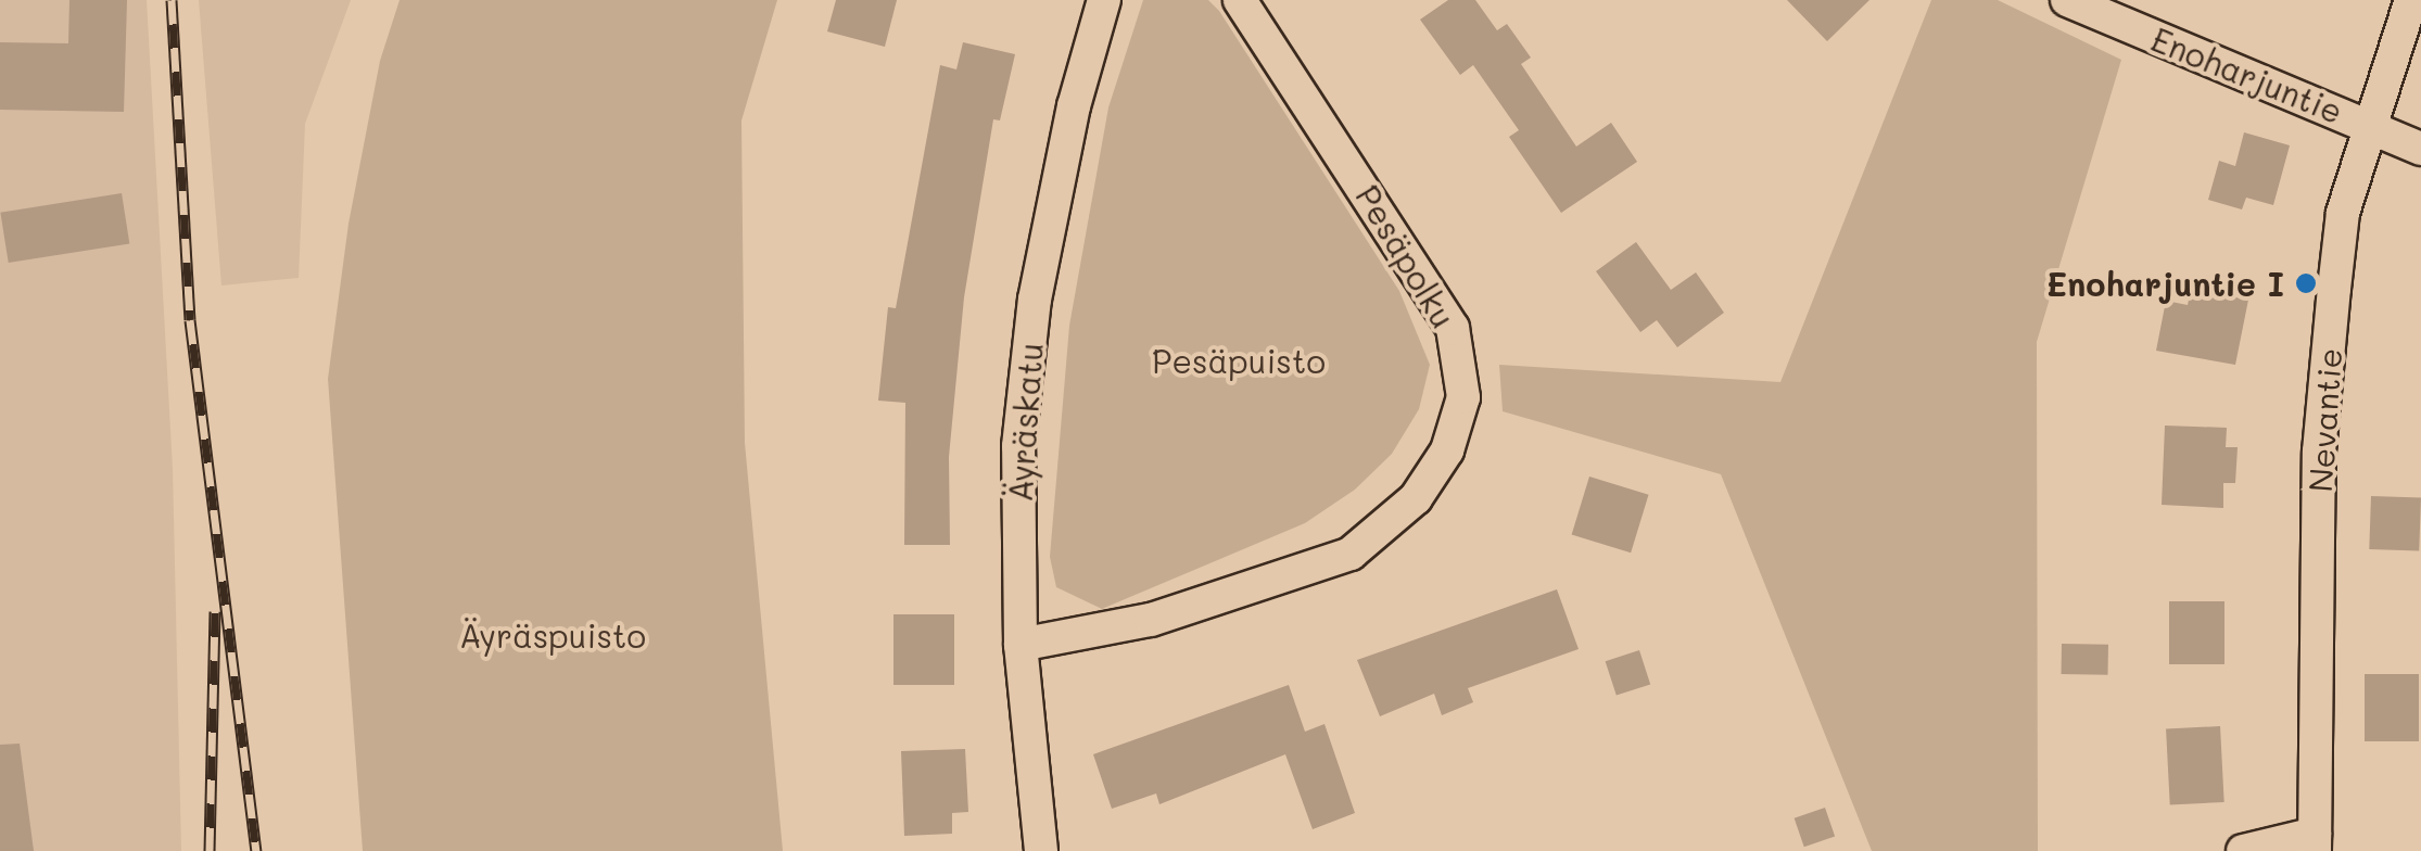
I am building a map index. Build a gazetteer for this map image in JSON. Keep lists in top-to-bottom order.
{
  "streets": {
    "street": [
      "Enoharjuntie",
      "Pesäpolku",
      "Nevantie",
      "Äyräskatu"
    ]
  },
  "crossings": [
    ["Enoharjuntie", "Nevantie"],
    ["Pesäpolku", "Äyräskatu"]
  ],
  "parks": ["Pesäpuisto", "Äyräspuisto"],
  "places": ["Enoharjuntie I"]
}
